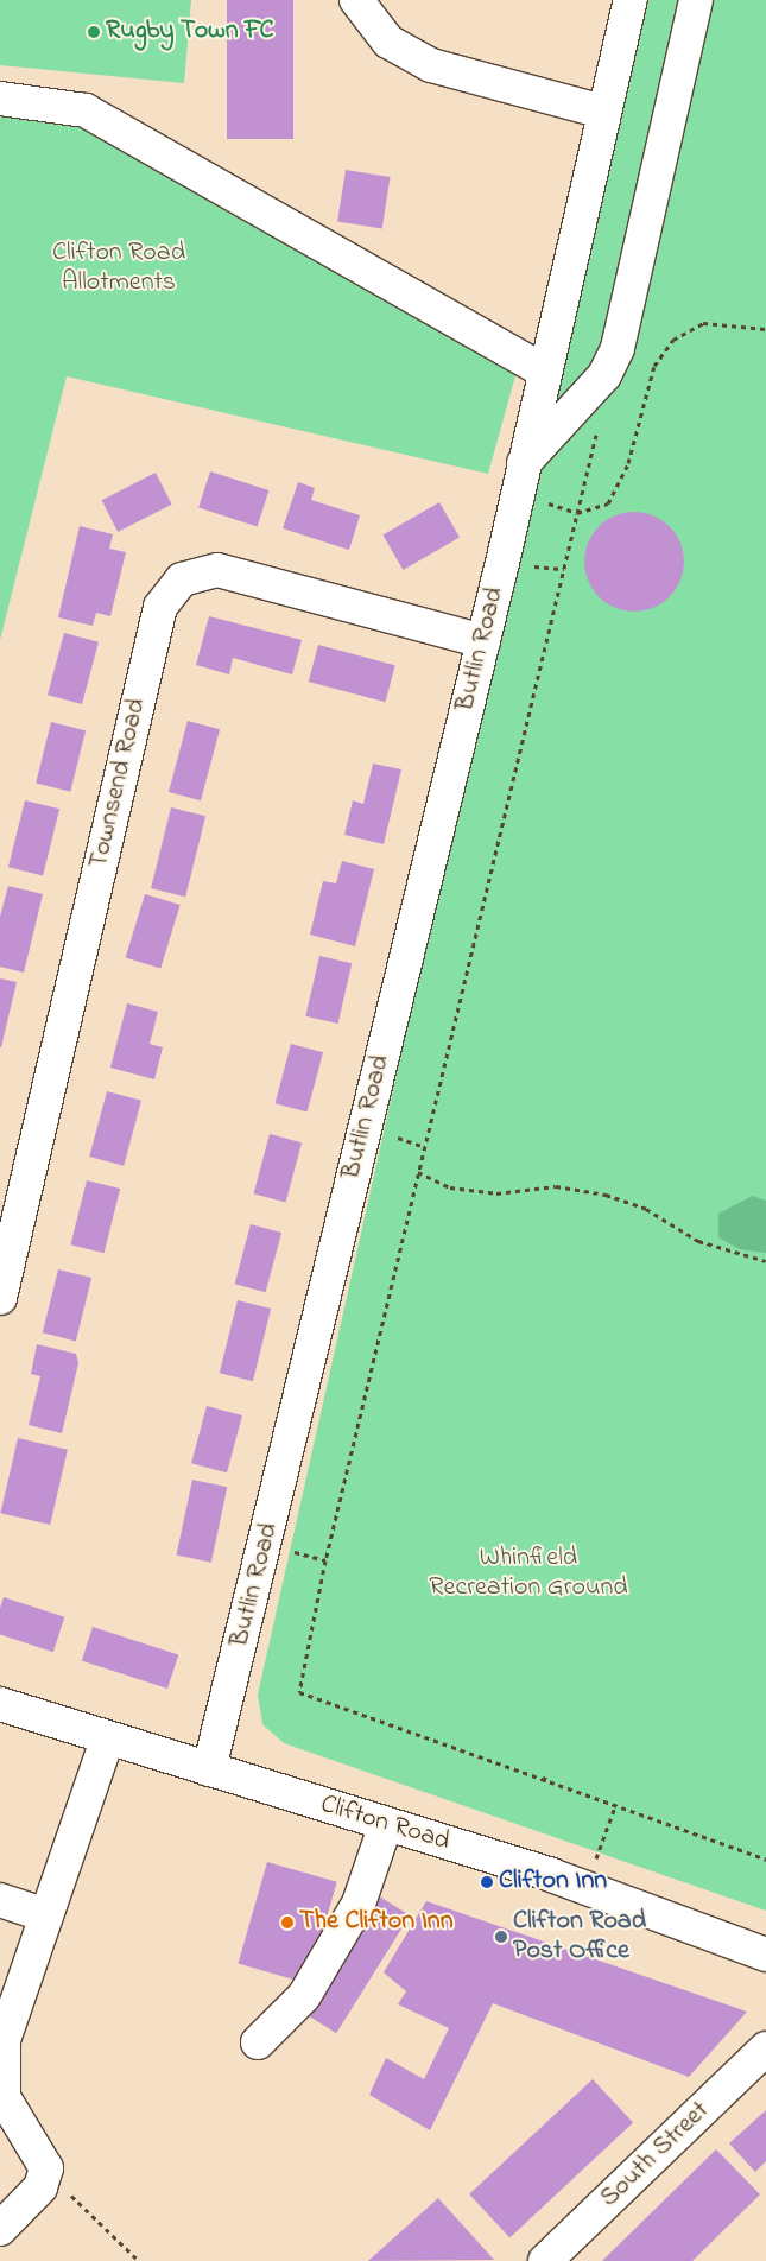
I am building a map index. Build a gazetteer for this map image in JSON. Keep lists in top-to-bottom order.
{
  "streets": {
    "street": [
      "Butlin Road",
      "Townsend Road",
      "Clifton Road",
      "South Street"
    ]
  },
  "crossings": [
    ["Butlin Road", "Townsend Road"],
    ["Butlin Road", "Clifton Road"]
  ],
  "parks": ["Clifton Road Allotments", "Whinfield Recreation Ground"],
  "places": [
    "Rugby Town FC",
    "Clifton Inn",
    "The Clifton Inn",
    "Clifton Road Post Office"
  ]
}
